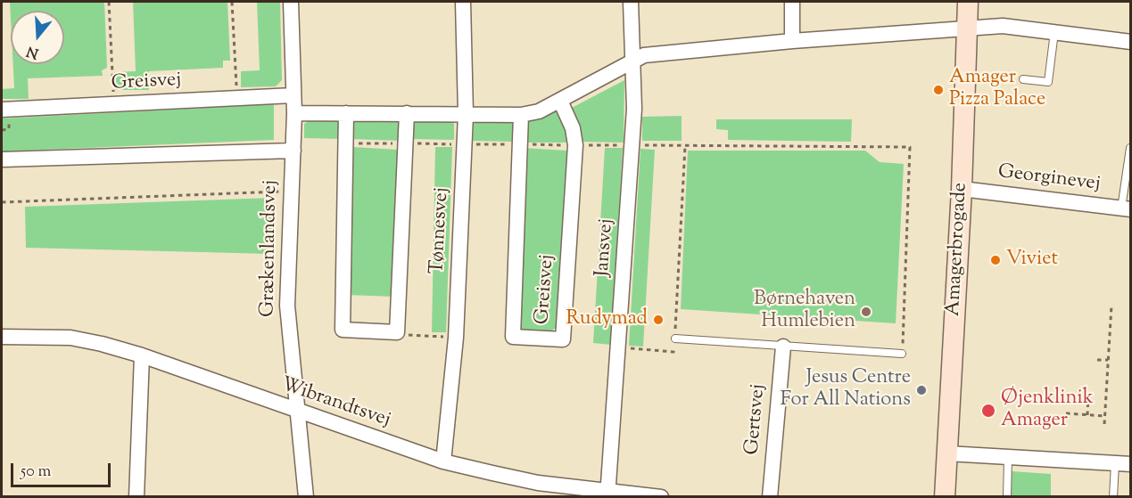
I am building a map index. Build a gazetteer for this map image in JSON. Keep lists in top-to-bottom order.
{
  "streets": {
    "street": [
      "Greisvej",
      "Georginevej",
      "Tønnesvej",
      "Jansvej",
      "Grækenlandsvej",
      "Amagerbrogade",
      "Wibrandtsvej",
      "Gertsvej"
    ]
  },
  "crossings": [
    ["Greisvej", "Grækenlandsvej"],
    ["Georginevej", "Amagerbrogade"],
    ["Tønnesvej", "Wibrandtsvej"],
    ["Jansvej", "Wibrandtsvej"],
    ["Grækenlandsvej", "Wibrandtsvej"]
  ],
  "places": [
    "Amager Pizza Palace",
    "Viviet",
    "Børnehaven Humlebien",
    "Rudymad",
    "Jesus Centre For All Nations",
    "Øjenklinik Amager"
  ],
  "scale_bar": "50 m",
  "north": "bottom"
}
